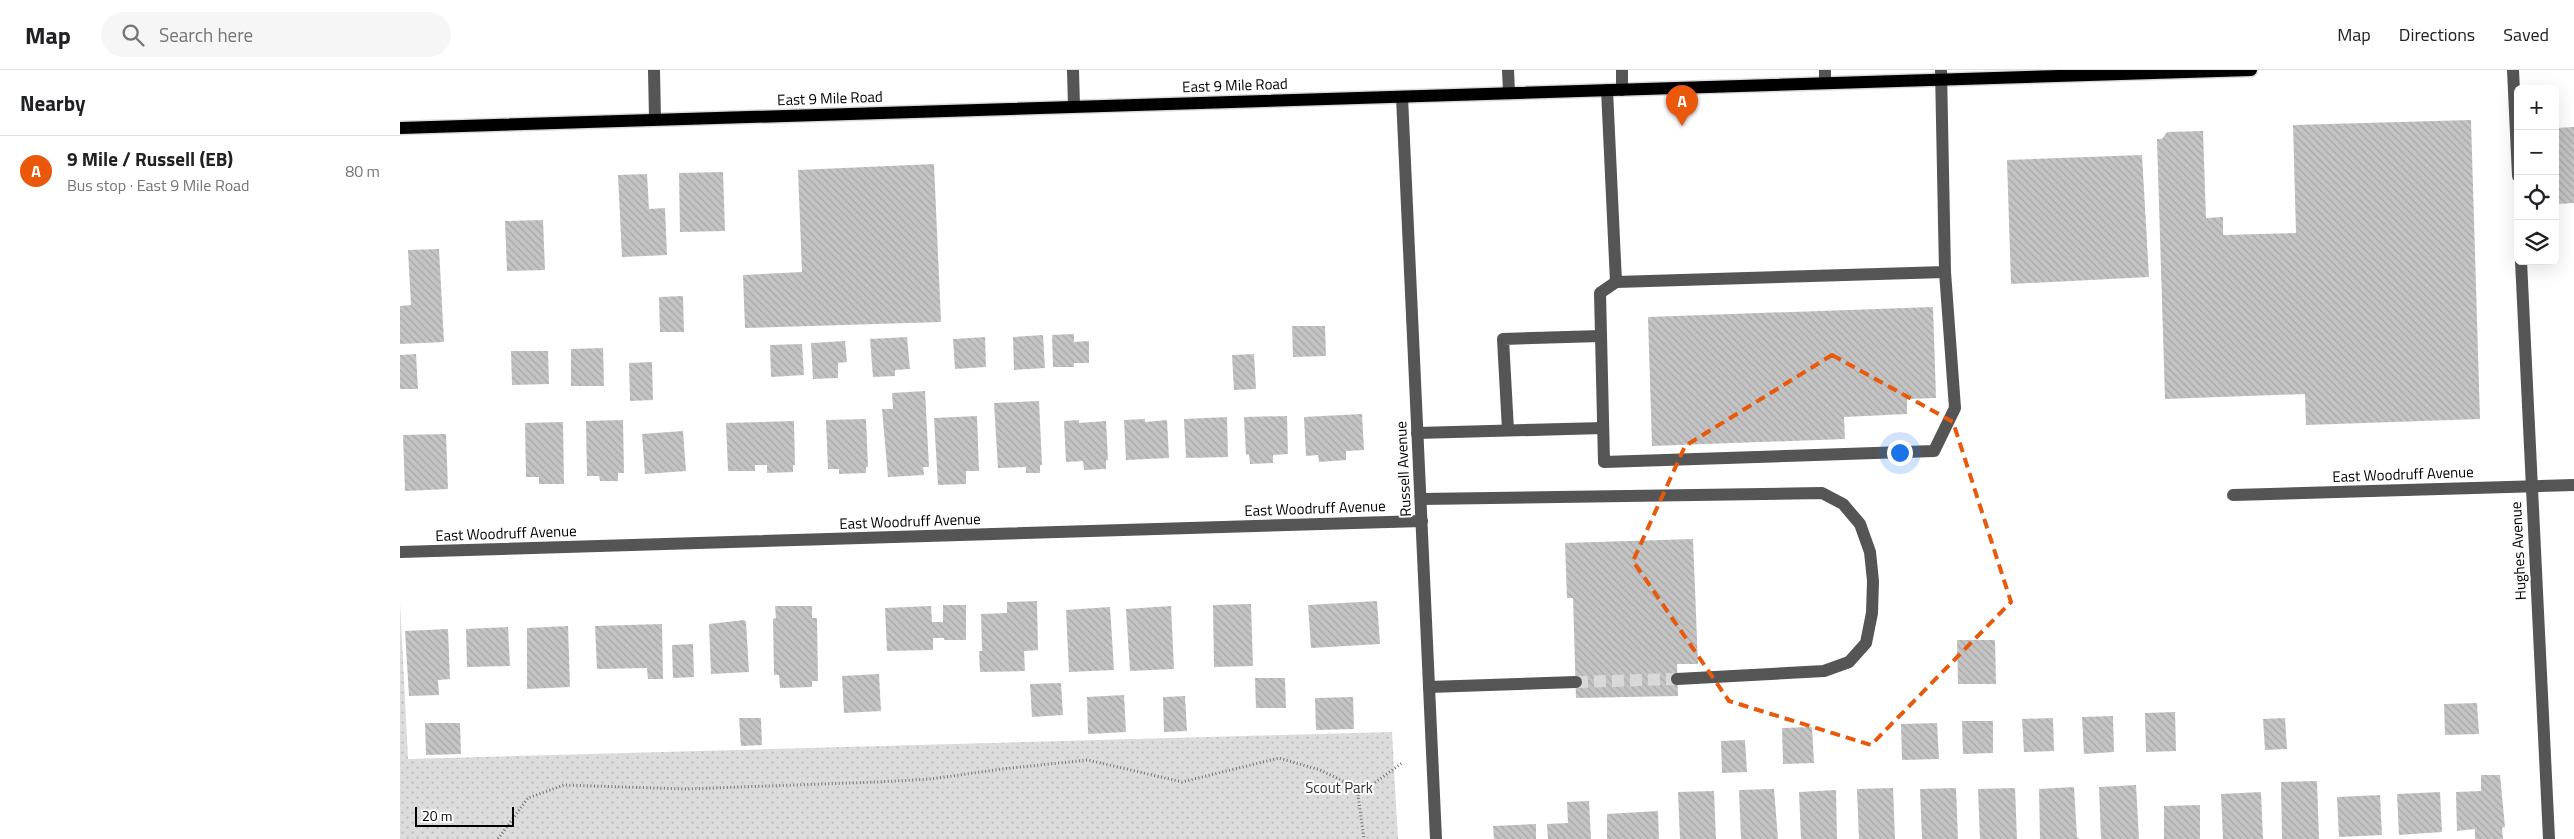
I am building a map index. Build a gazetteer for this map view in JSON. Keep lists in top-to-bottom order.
{
  "streets": {
    "main road": ["East 9 Mile Road"],
    "street": ["Russell Avenue", "East Woodruff Avenue", "Hughes Avenue"]
  },
  "crossings": [
    ["East 9 Mile Road", "Russell Avenue"],
    ["Russell Avenue", "East Woodruff Avenue"],
    ["East Woodruff Avenue", "Hughes Avenue"]
  ],
  "parks": ["Scout Park"],
  "scale_bar": "20 m",
  "page": {
    "header": "Map",
    "search": "Search here",
    "nav": ["Map", "Directions", "Saved"],
    "heading": "Nearby",
    "map_buttons": ["+", "−"],
    "pins": "A",
    "list": [
      {
        "mark": "A",
        "name": "9 Mile / Russell (EB)",
        "note": "Bus stop · East 9 Mile Road",
        "value": "80 m"
      }
    ],
    "scale": "20 m"
  }
}
